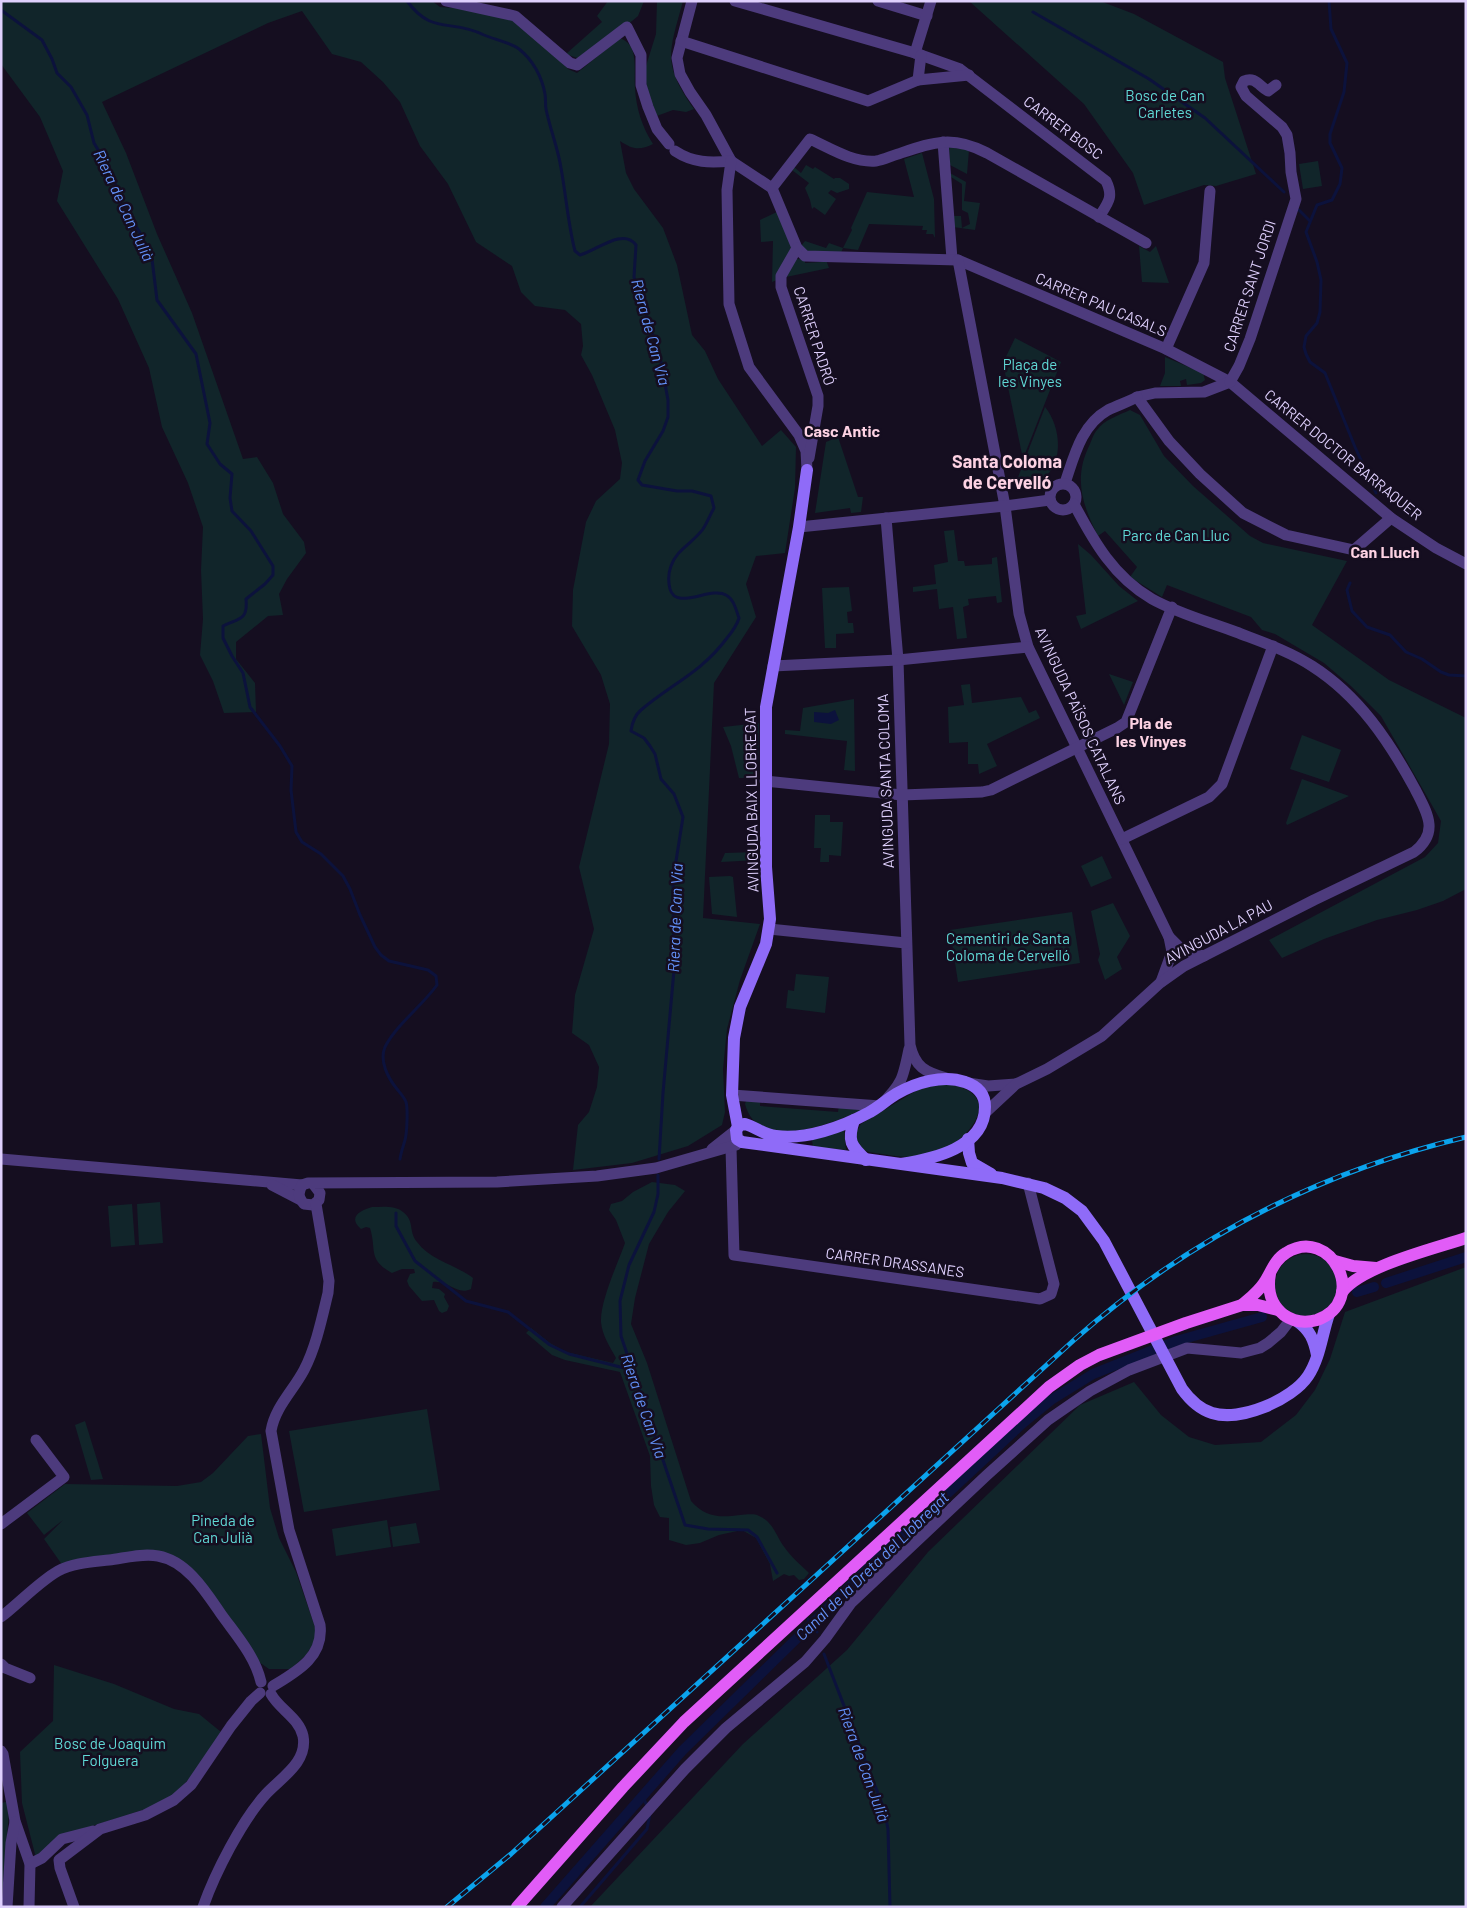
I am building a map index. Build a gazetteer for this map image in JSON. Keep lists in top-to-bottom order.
{
  "streets": {
    "street": [
      "CARRER BOSC",
      "CARRER SANT JORDI",
      "CARRER PAU CASALS",
      "CARRER PADRÓ",
      "CARRER DOCTOR BARRAQUER",
      "AVINGUDA PAÏSOS CATALANS",
      "AVINGUDA SANTA COLOMA",
      "AVINGUDA BAIX LLOBREGAT",
      "AVINGUDA LA PAU",
      "CARRER DRASSANES"
    ]
  },
  "crossings": [
    ["CARRER SANT JORDI", "CARRER PAU CASALS"],
    ["CARRER SANT JORDI", "CARRER DOCTOR BARRAQUER"],
    ["CARRER PAU CASALS", "CARRER PADRÓ"],
    ["CARRER PAU CASALS", "CARRER DOCTOR BARRAQUER"],
    ["CARRER PAU CASALS", "AVINGUDA PAÏSOS CATALANS"],
    ["CARRER PADRÓ", "AVINGUDA BAIX LLOBREGAT"],
    ["AVINGUDA PAÏSOS CATALANS", "AVINGUDA LA PAU"],
    ["AVINGUDA BAIX LLOBREGAT", "CARRER DRASSANES"]
  ],
  "districts": [
    "Casc Antic",
    "Santa Coloma de Cervelló",
    "Can Lluch",
    "Pla de les Vinyes"
  ],
  "water": ["Riera de Can Julià", "Riera de Can Via", "Canal de la Dreta del Llobregat"],
  "parks": [
    "Bosc de Can Carletes",
    "Plaça de les Vinyes",
    "Parc de Can Lluc",
    "Cementiri de Santa Coloma de Cervelló",
    "Pineda de Can Julià",
    "Bosc de Joaquim Folguera"
  ]
}
